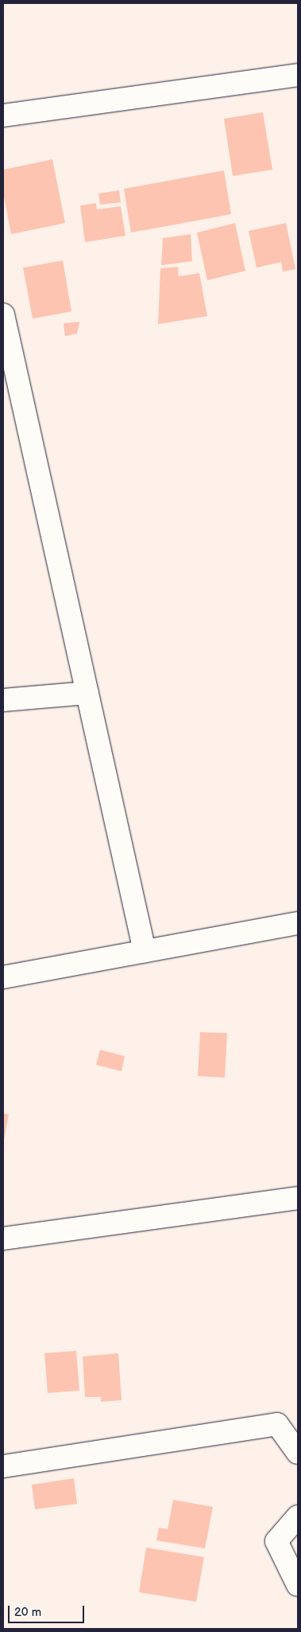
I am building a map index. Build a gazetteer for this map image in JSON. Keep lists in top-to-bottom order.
{
  "scale_bar": "20 m"
}
